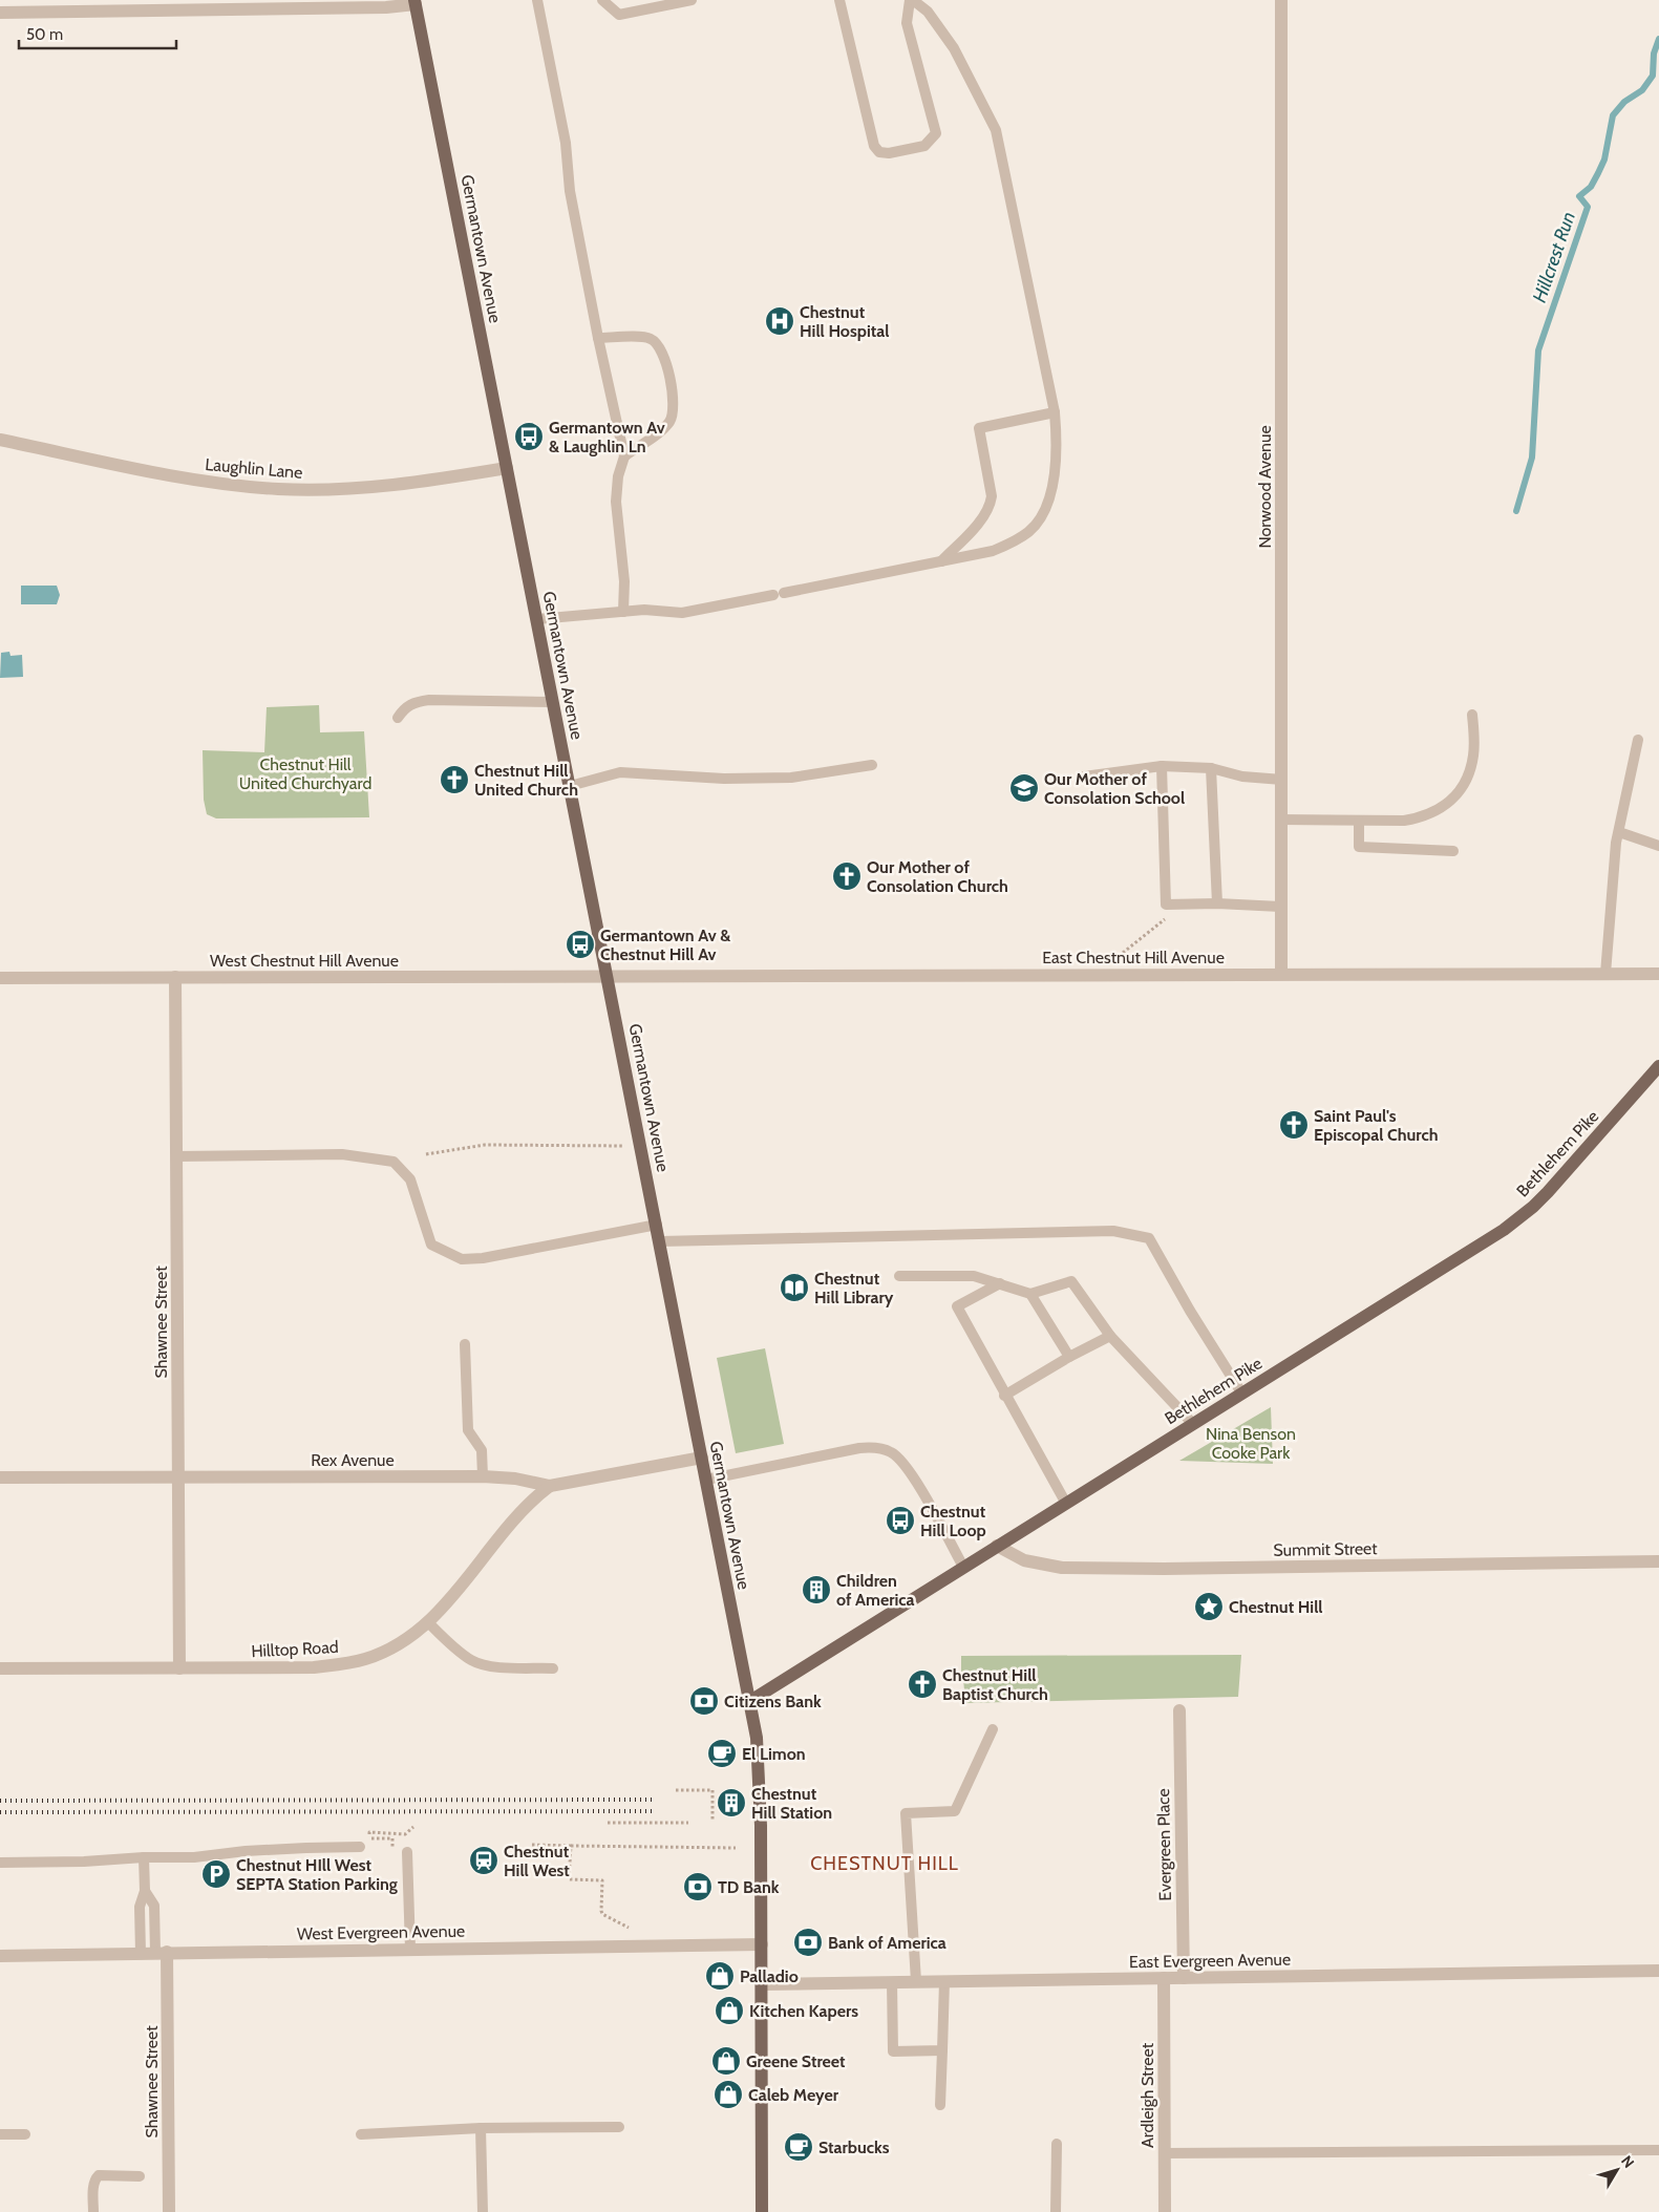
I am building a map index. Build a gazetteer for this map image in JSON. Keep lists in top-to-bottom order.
{
  "streets": {
    "main road": ["Germantown Avenue", "Bethlehem Pike"],
    "street": [
      "Laughlin Lane",
      "Norwood Avenue",
      "East Chestnut Hill Avenue",
      "West Chestnut Hill Avenue",
      "Shawnee Street",
      "Rex Avenue",
      "Summit Street",
      "Hilltop Road",
      "Evergreen Place",
      "West Evergreen Avenue",
      "East Evergreen Avenue",
      "Ardleigh Street"
    ]
  },
  "crossings": [
    ["Germantown Avenue", "Laughlin Lane"],
    ["Germantown Avenue", "East Chestnut Hill Avenue"],
    ["Germantown Avenue", "West Chestnut Hill Avenue"],
    ["Germantown Avenue", "Bethlehem Pike"],
    ["Germantown Avenue", "Rex Avenue"],
    ["Germantown Avenue", "West Evergreen Avenue"],
    ["Germantown Avenue", "East Evergreen Avenue"],
    ["Norwood Avenue", "East Chestnut Hill Avenue"],
    ["East Chestnut Hill Avenue", "West Chestnut Hill Avenue"],
    ["West Chestnut Hill Avenue", "Shawnee Street"],
    ["Bethlehem Pike", "Summit Street"],
    ["Shawnee Street", "Rex Avenue"],
    ["Shawnee Street", "Hilltop Road"],
    ["Shawnee Street", "West Evergreen Avenue"],
    ["Rex Avenue", "Hilltop Road"],
    ["Evergreen Place", "East Evergreen Avenue"],
    ["East Evergreen Avenue", "Ardleigh Street"]
  ],
  "districts": ["CHESTNUT HILL"],
  "water": ["Hillcrest Run"],
  "parks": ["Chestnut Hill United Churchyard", "Nina Benson Cooke Park"],
  "places": {
    "hospital": ["Chestnut Hill Hospital"],
    "bus stop": ["Germantown Av & Laughlin Ln", "Germantown Av & Chestnut Hill Av", "Chestnut Hill Loop"],
    "church": [
      "Chestnut Hill United Church",
      "Our Mother of Consolation Church",
      "Saint Paul's Episcopal Church",
      "Chestnut Hill Baptist Church"
    ],
    "school or university": ["Our Mother of Consolation School"],
    "library": ["Chestnut Hill Library"],
    "building": ["Children of America", "Chestnut Hill Station"],
    "place": ["Chestnut Hill"],
    "bank": ["Citizens Bank", "TD Bank", "Bank of America"],
    "cafe": ["El Limon", "Starbucks"],
    "station": ["Chestnut Hill West"],
    "parking": ["Chestnut HIll West SEPTA Station Parking"],
    "shop": [
      "Palladio",
      "Kitchen Kapers",
      "Greene Street",
      "Caleb Meyer"
    ]
  },
  "scale_bar": "50 m",
  "north": "top right"
}
